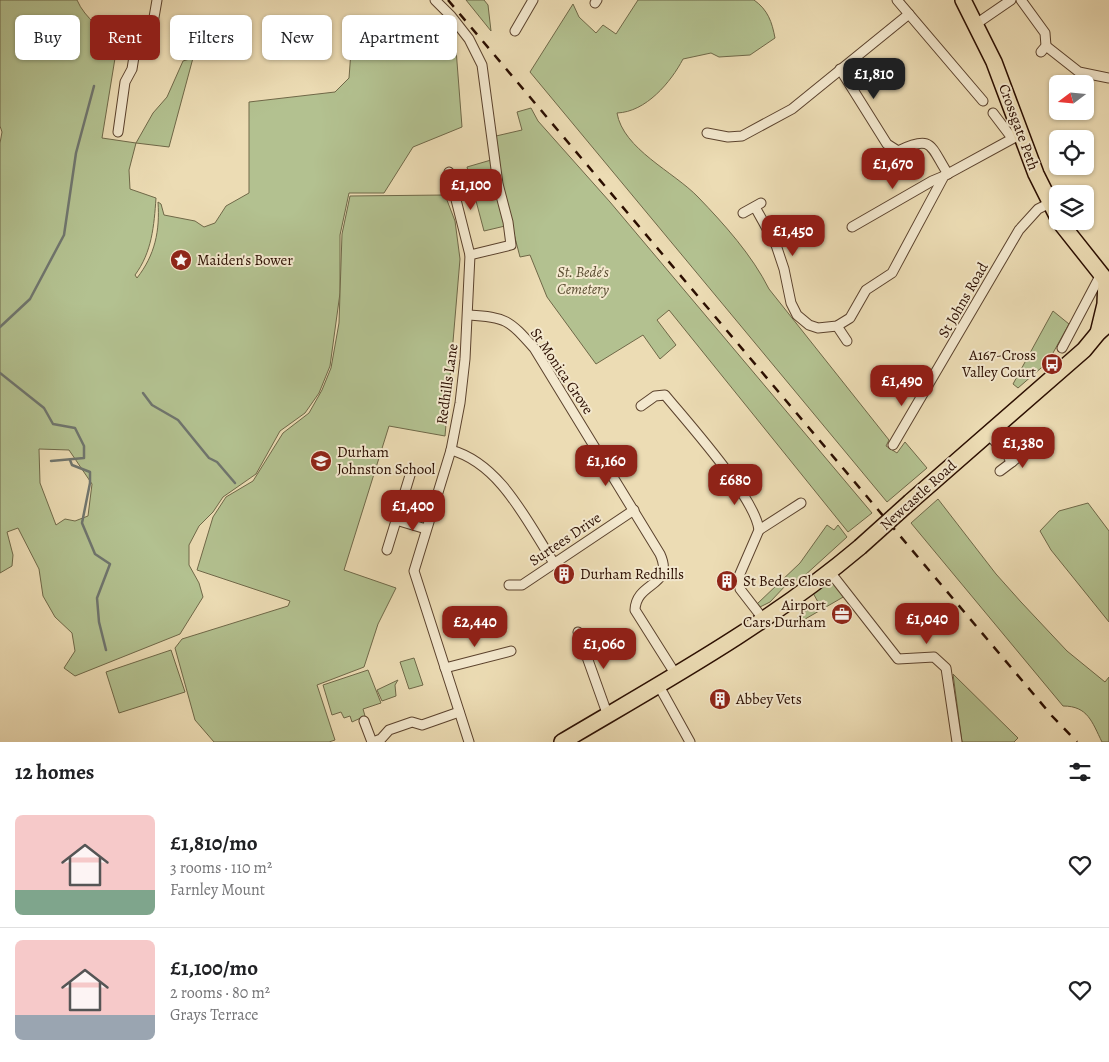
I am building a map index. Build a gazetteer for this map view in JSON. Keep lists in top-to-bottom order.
{
  "streets": {
    "highway": ["Crossgate Peth", "Newcastle Road"],
    "street": [
      "St Johns Road",
      "St Monica Grove",
      "Redhills Lane",
      "Surtees Drive"
    ]
  },
  "crossings": [
    ["St Monica Grove", "Redhills Lane"],
    ["St Monica Grove", "Surtees Drive"]
  ],
  "parks": ["St. Bede's Cemetery"],
  "places": {
    "place": ["Maiden's Bower"],
    "bus stop": ["A167-Cross Valley Court"],
    "school or university": ["Durham Johnston School"],
    "building": ["Durham Redhills", "St Bedes Close", "Abbey Vets"],
    "office": ["Airport Cars Durham"]
  },
  "north": "left",
  "page": {
    "chip": [
      "Buy",
      "Rent",
      "Filters",
      "New",
      "Apartment"
    ],
    "price": [
      "£1,810",
      "£1,670",
      "£1,100",
      "£1,450",
      "£1,490",
      "£1,380",
      "£1,160",
      "£680",
      "£1,400",
      "£1,040",
      "£2,440",
      "£1,060"
    ],
    "heading": "12 homes",
    "list": [
      {
        "name": "£1,810/mo",
        "note": "3 rooms · 110 m² · Farnley Mount"
      },
      {
        "name": "£1,100/mo",
        "note": "2 rooms · 80 m² · Grays Terrace"
      }
    ]
  }
}
